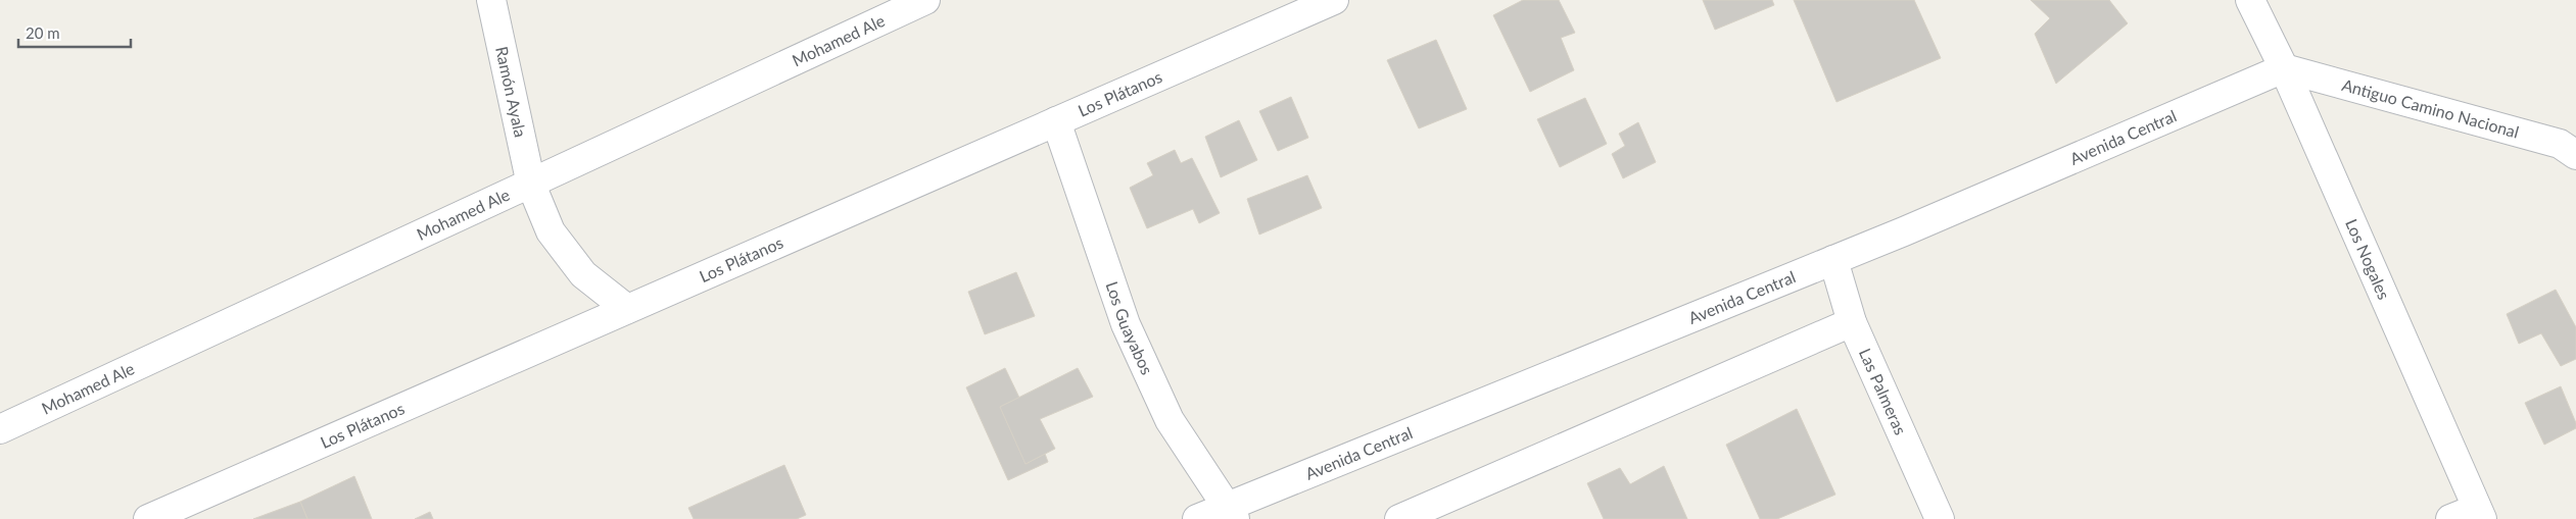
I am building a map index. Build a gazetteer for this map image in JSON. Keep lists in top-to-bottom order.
{
  "streets": {
    "street": [
      "Mohamed Ale",
      "Ramón Ayala",
      "Los Plátanos",
      "Antiguo Camino Nacional",
      "Avenida Central",
      "Los Nogales",
      "Los Guayabos",
      "Las Palmeras"
    ]
  },
  "crossings": [
    ["Mohamed Ale", "Ramón Ayala"],
    ["Ramón Ayala", "Los Plátanos"],
    ["Los Plátanos", "Los Guayabos"],
    ["Antiguo Camino Nacional", "Avenida Central"],
    ["Antiguo Camino Nacional", "Los Nogales"],
    ["Avenida Central", "Los Nogales"],
    ["Avenida Central", "Los Guayabos"],
    ["Avenida Central", "Las Palmeras"]
  ],
  "scale_bar": "20 m"
}
